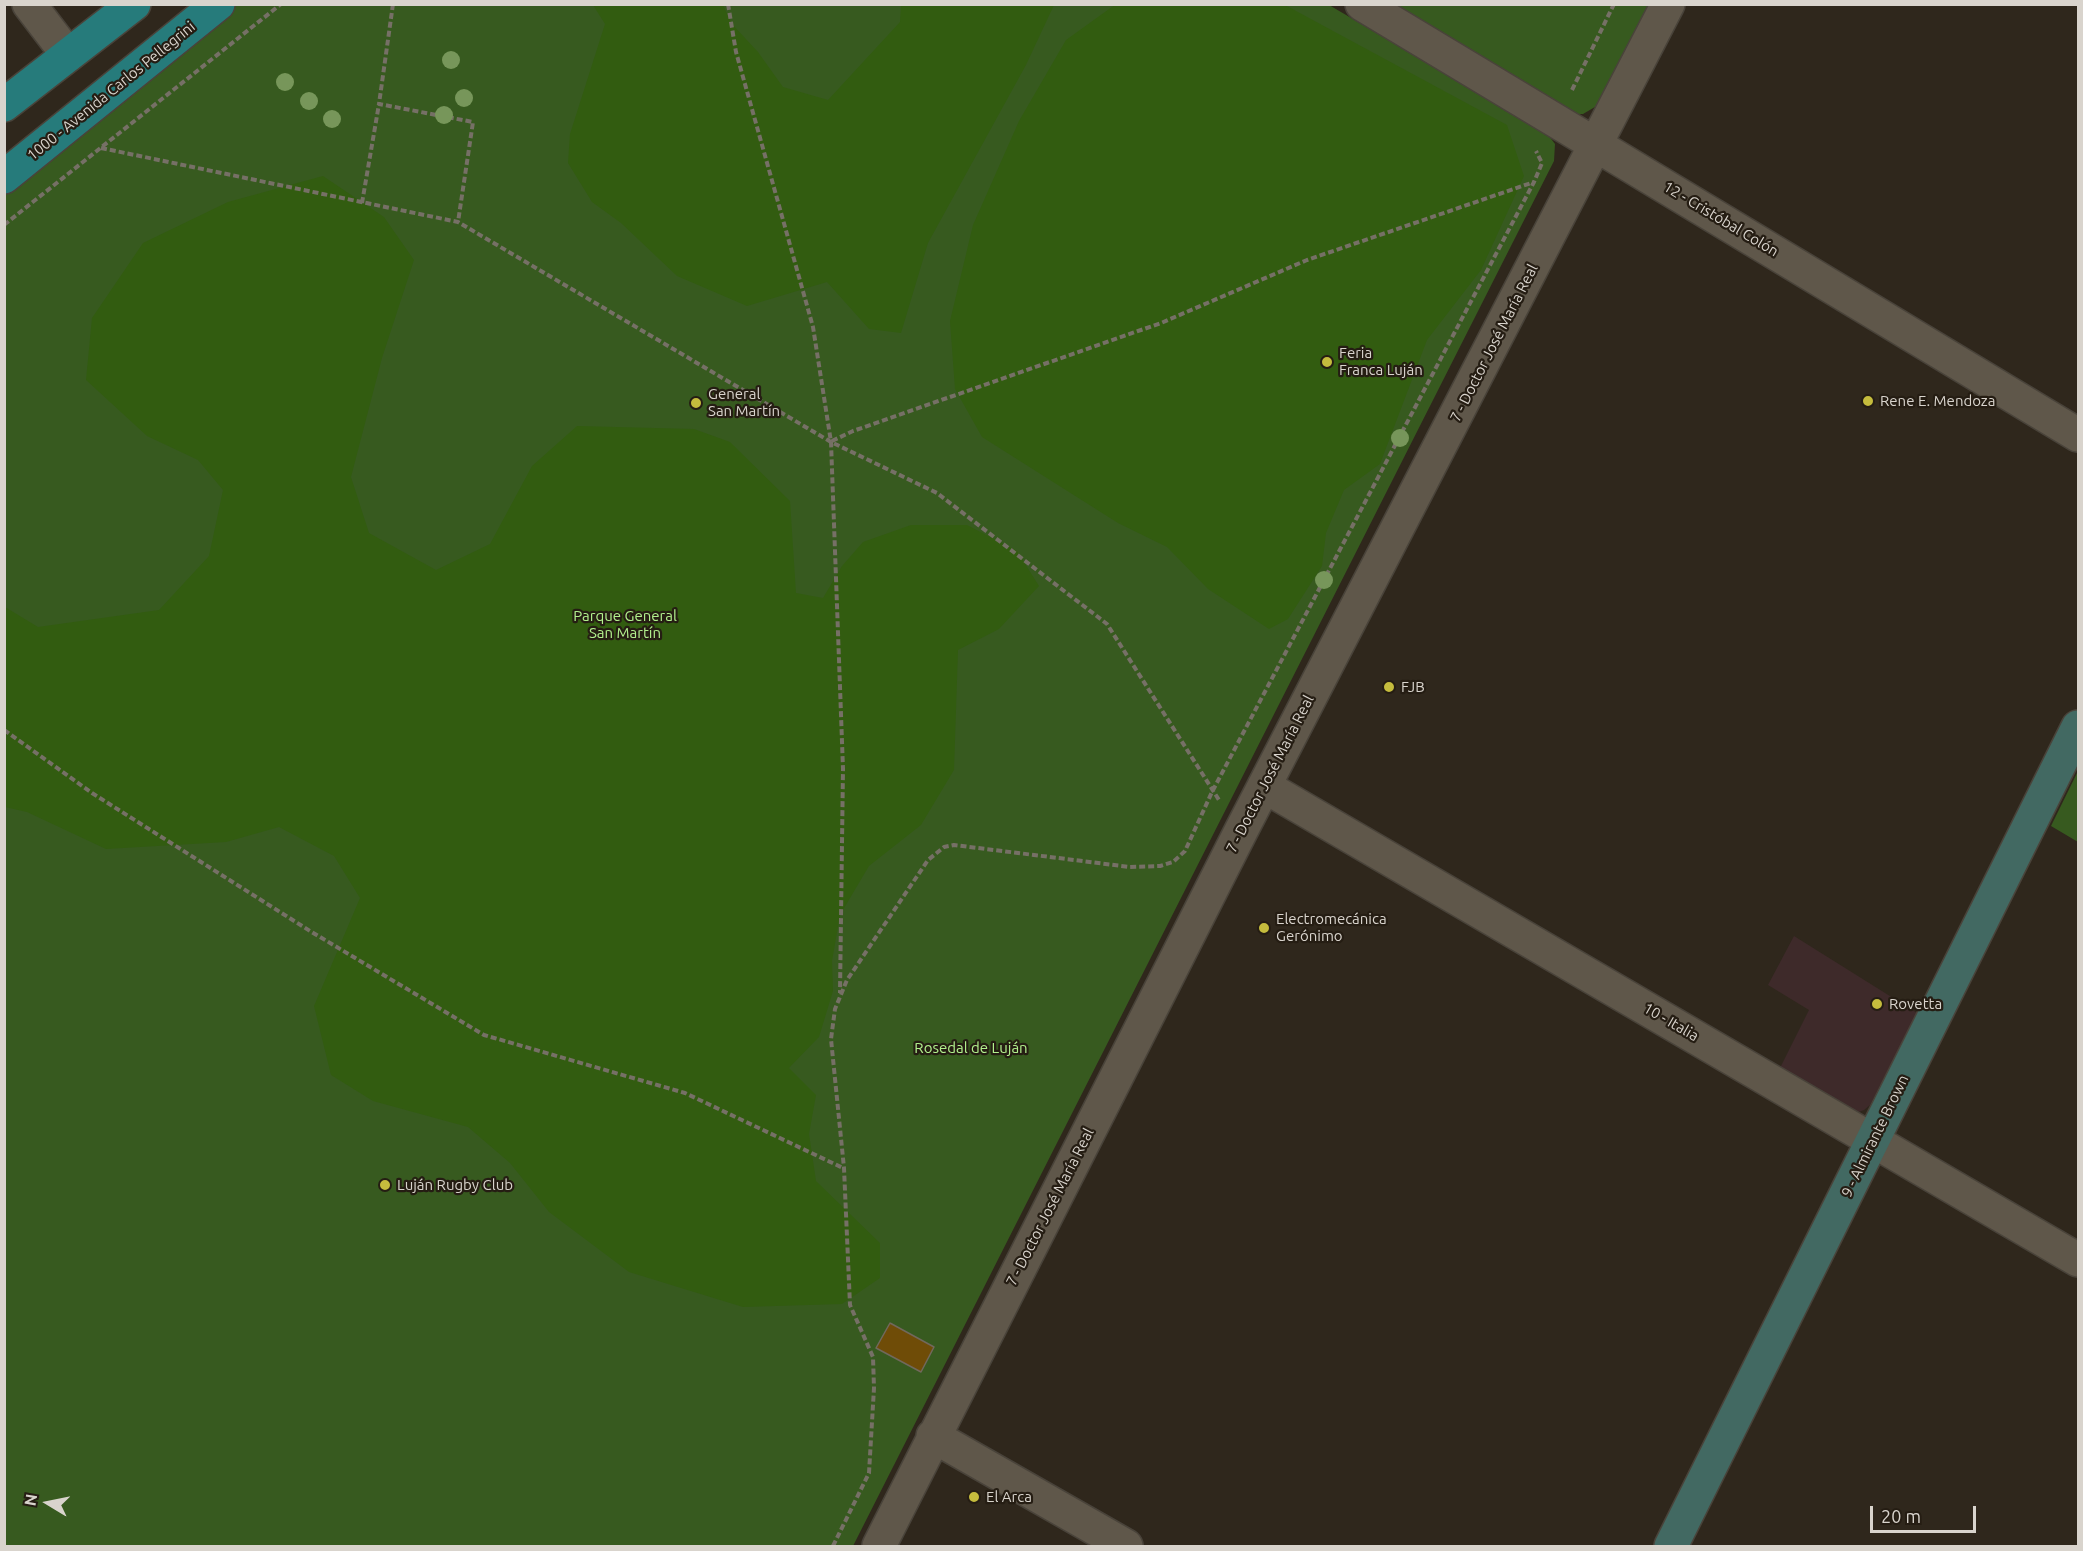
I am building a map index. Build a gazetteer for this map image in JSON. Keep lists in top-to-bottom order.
{
  "streets": {
    "main road": ["1000 - Avenida Carlos Pellegrini"],
    "street": [
      "12 - Cristóbal Colón",
      "7 - Doctor José María Real",
      "10 - Italia",
      "9 - Almirante Brown"
    ]
  },
  "crossings": [
    ["12 - Cristóbal Colón", "7 - Doctor José María Real"],
    ["7 - Doctor José María Real", "10 - Italia"],
    ["10 - Italia", "9 - Almirante Brown"]
  ],
  "parks": ["Parque General San Martín", "Rosedal de Luján"],
  "places": [
    "Feria Franca Luján",
    "Rene E. Mendoza",
    "General San Martín",
    "FJB",
    "Electromecánica Gerónimo",
    "Rovetta",
    "Luján Rugby Club",
    "El Arca"
  ],
  "scale_bar": "20 m",
  "north": "left"
}
